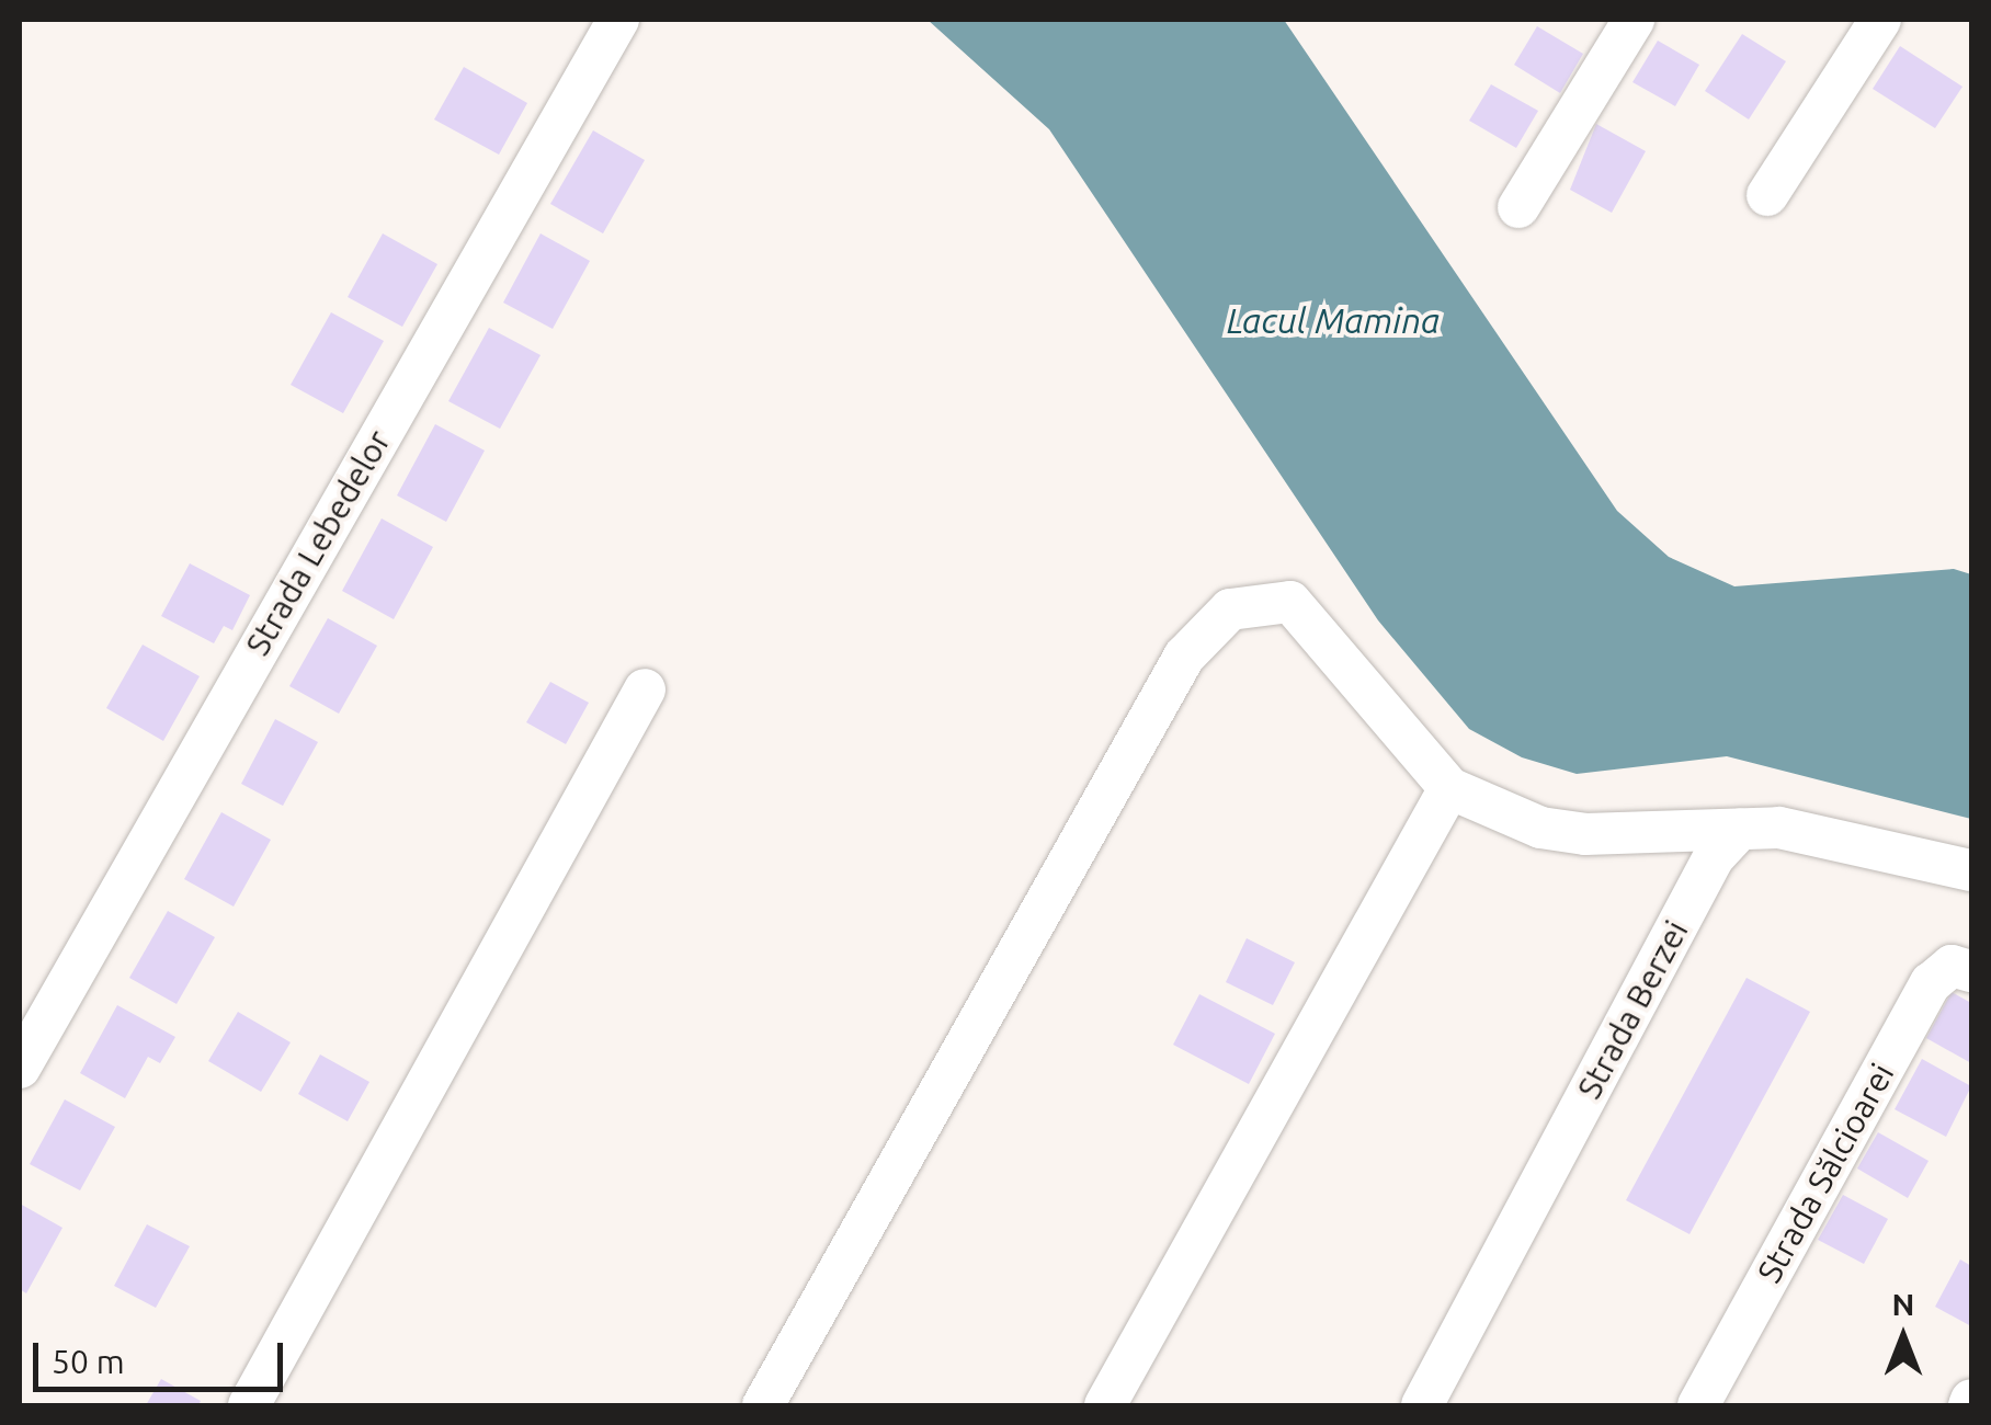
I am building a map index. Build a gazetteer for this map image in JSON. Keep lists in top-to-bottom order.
{
  "streets": {
    "street": ["Strada Lebedelor", "Strada Berzei", "Strada Sălcioarei"]
  },
  "water": ["Lacul Mamina"],
  "scale_bar": "50 m",
  "north": "top"
}
